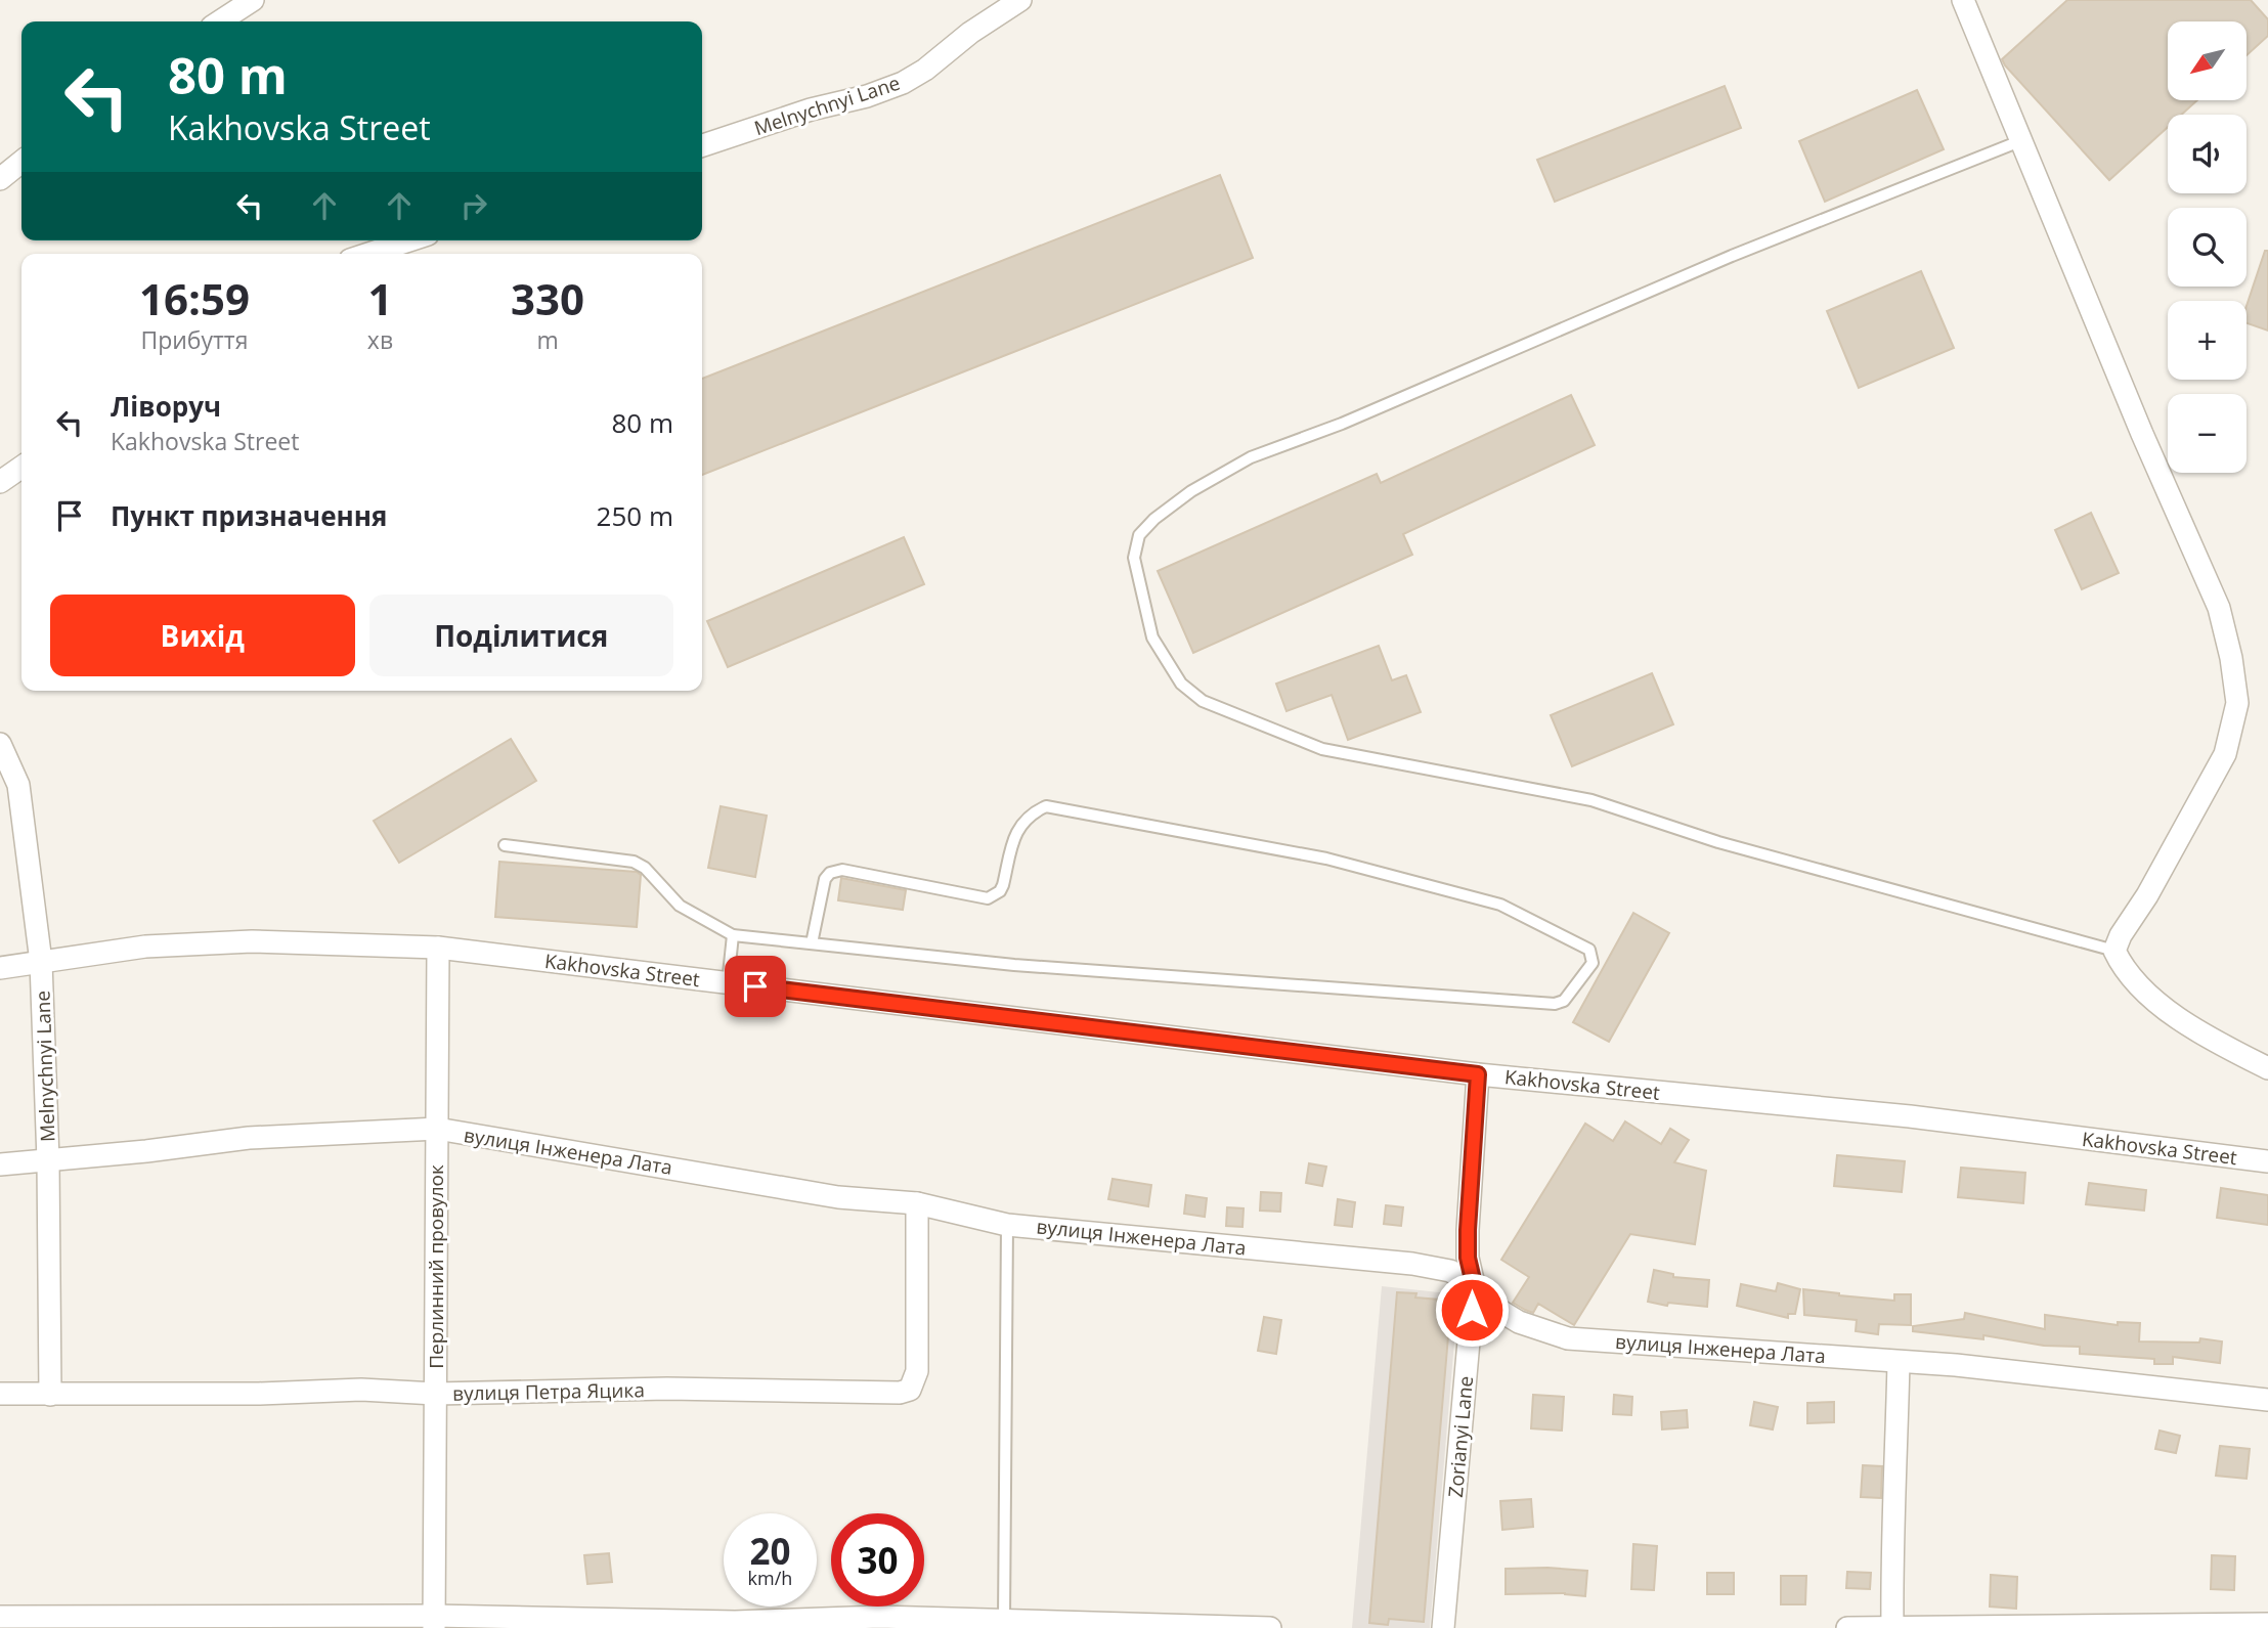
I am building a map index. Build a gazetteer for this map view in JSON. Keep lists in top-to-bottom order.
{
  "streets": {
    "street": [
      "Melnychnyi Lane",
      "Kakhovska Street",
      "вулиця Інженера Лата",
      "Перлинний провулок",
      "вулиця Петра Яцика",
      "Zorianyi Lane"
    ]
  },
  "crossings": [
    ["Melnychnyi Lane", "Kakhovska Street"],
    ["Melnychnyi Lane", "вулиця Інженера Лата"],
    ["Melnychnyi Lane", "вулиця Петра Яцика"],
    ["Kakhovska Street", "Перлинний провулок"],
    ["Kakhovska Street", "Zorianyi Lane"],
    ["вулиця Інженера Лата", "Перлинний провулок"],
    ["вулиця Інженера Лата", "вулиця Петра Яцика"],
    ["вулиця Інженера Лата", "Zorianyi Lane"],
    ["Перлинний провулок", "вулиця Петра Яцика"]
  ],
  "north": "bottom left",
  "page": {
    "map_buttons": ["+", "−"],
    "turn": ["80 m", "Kakhovska Street"],
    "eta": [
      "16:59",
      "Прибуття",
      "1",
      "хв",
      "330",
      "m"
    ],
    "list": [
      {
        "name": "Ліворуч",
        "note": "Kakhovska Street",
        "value": "80 m"
      },
      {
        "name": "Пункт призначення",
        "value": "250 m"
      }
    ],
    "buttons": ["Вихід", "Поділитися"],
    "speed": "20 km/h",
    "limit": "30"
  }
}
